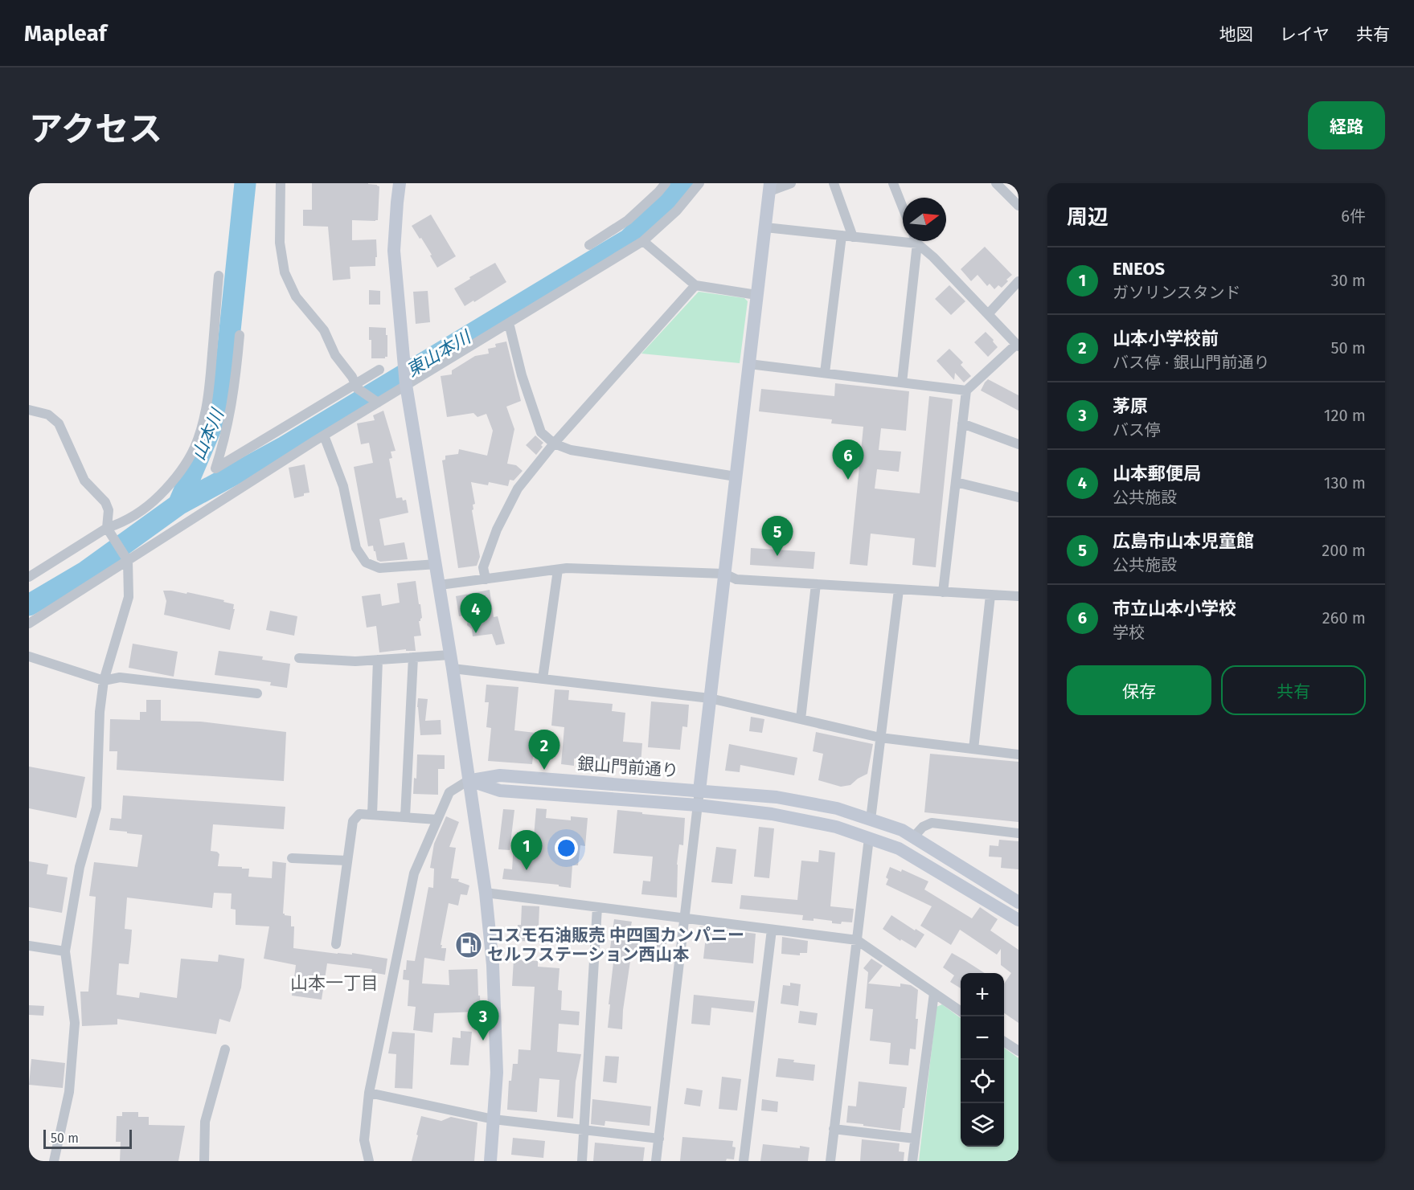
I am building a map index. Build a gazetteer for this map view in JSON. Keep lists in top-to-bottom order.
{
  "streets": {
    "street": ["銀山門前通り"]
  },
  "districts": ["山本一丁目"],
  "water": ["東山本川", "山本川"],
  "places": {
    "fuel station": ["コスモ石油販売 中四国カンパニー セルフステーション西山本"]
  },
  "scale_bar": "50 m",
  "north": "right",
  "page": {
    "header": "Mapleaf",
    "nav": ["地図", "レイヤ", "共有"],
    "title": "アクセス",
    "buttons": [
      "経路",
      ["保存", "共有"]
    ],
    "heading": ["周辺", "6件"],
    "list": [
      {
        "mark": "1",
        "name": "ENEOS",
        "note": "ガソリンスタンド",
        "value": "30 m"
      },
      {
        "mark": "2",
        "name": "山本小学校前",
        "note": "バス停 · 銀山門前通り",
        "value": "50 m"
      },
      {
        "mark": "3",
        "name": "茅原",
        "note": "バス停",
        "value": "120 m"
      },
      {
        "mark": "4",
        "name": "山本郵便局",
        "note": "公共施設",
        "value": "130 m"
      },
      {
        "mark": "5",
        "name": "広島市山本児童館",
        "note": "公共施設",
        "value": "200 m"
      },
      {
        "mark": "6",
        "name": "市立山本小学校",
        "note": "学校",
        "value": "260 m"
      }
    ],
    "pins": [
      "6",
      "5",
      "4",
      "2",
      "1",
      "3"
    ],
    "map_buttons": ["+", "−"],
    "scale": "50 m"
  }
}
